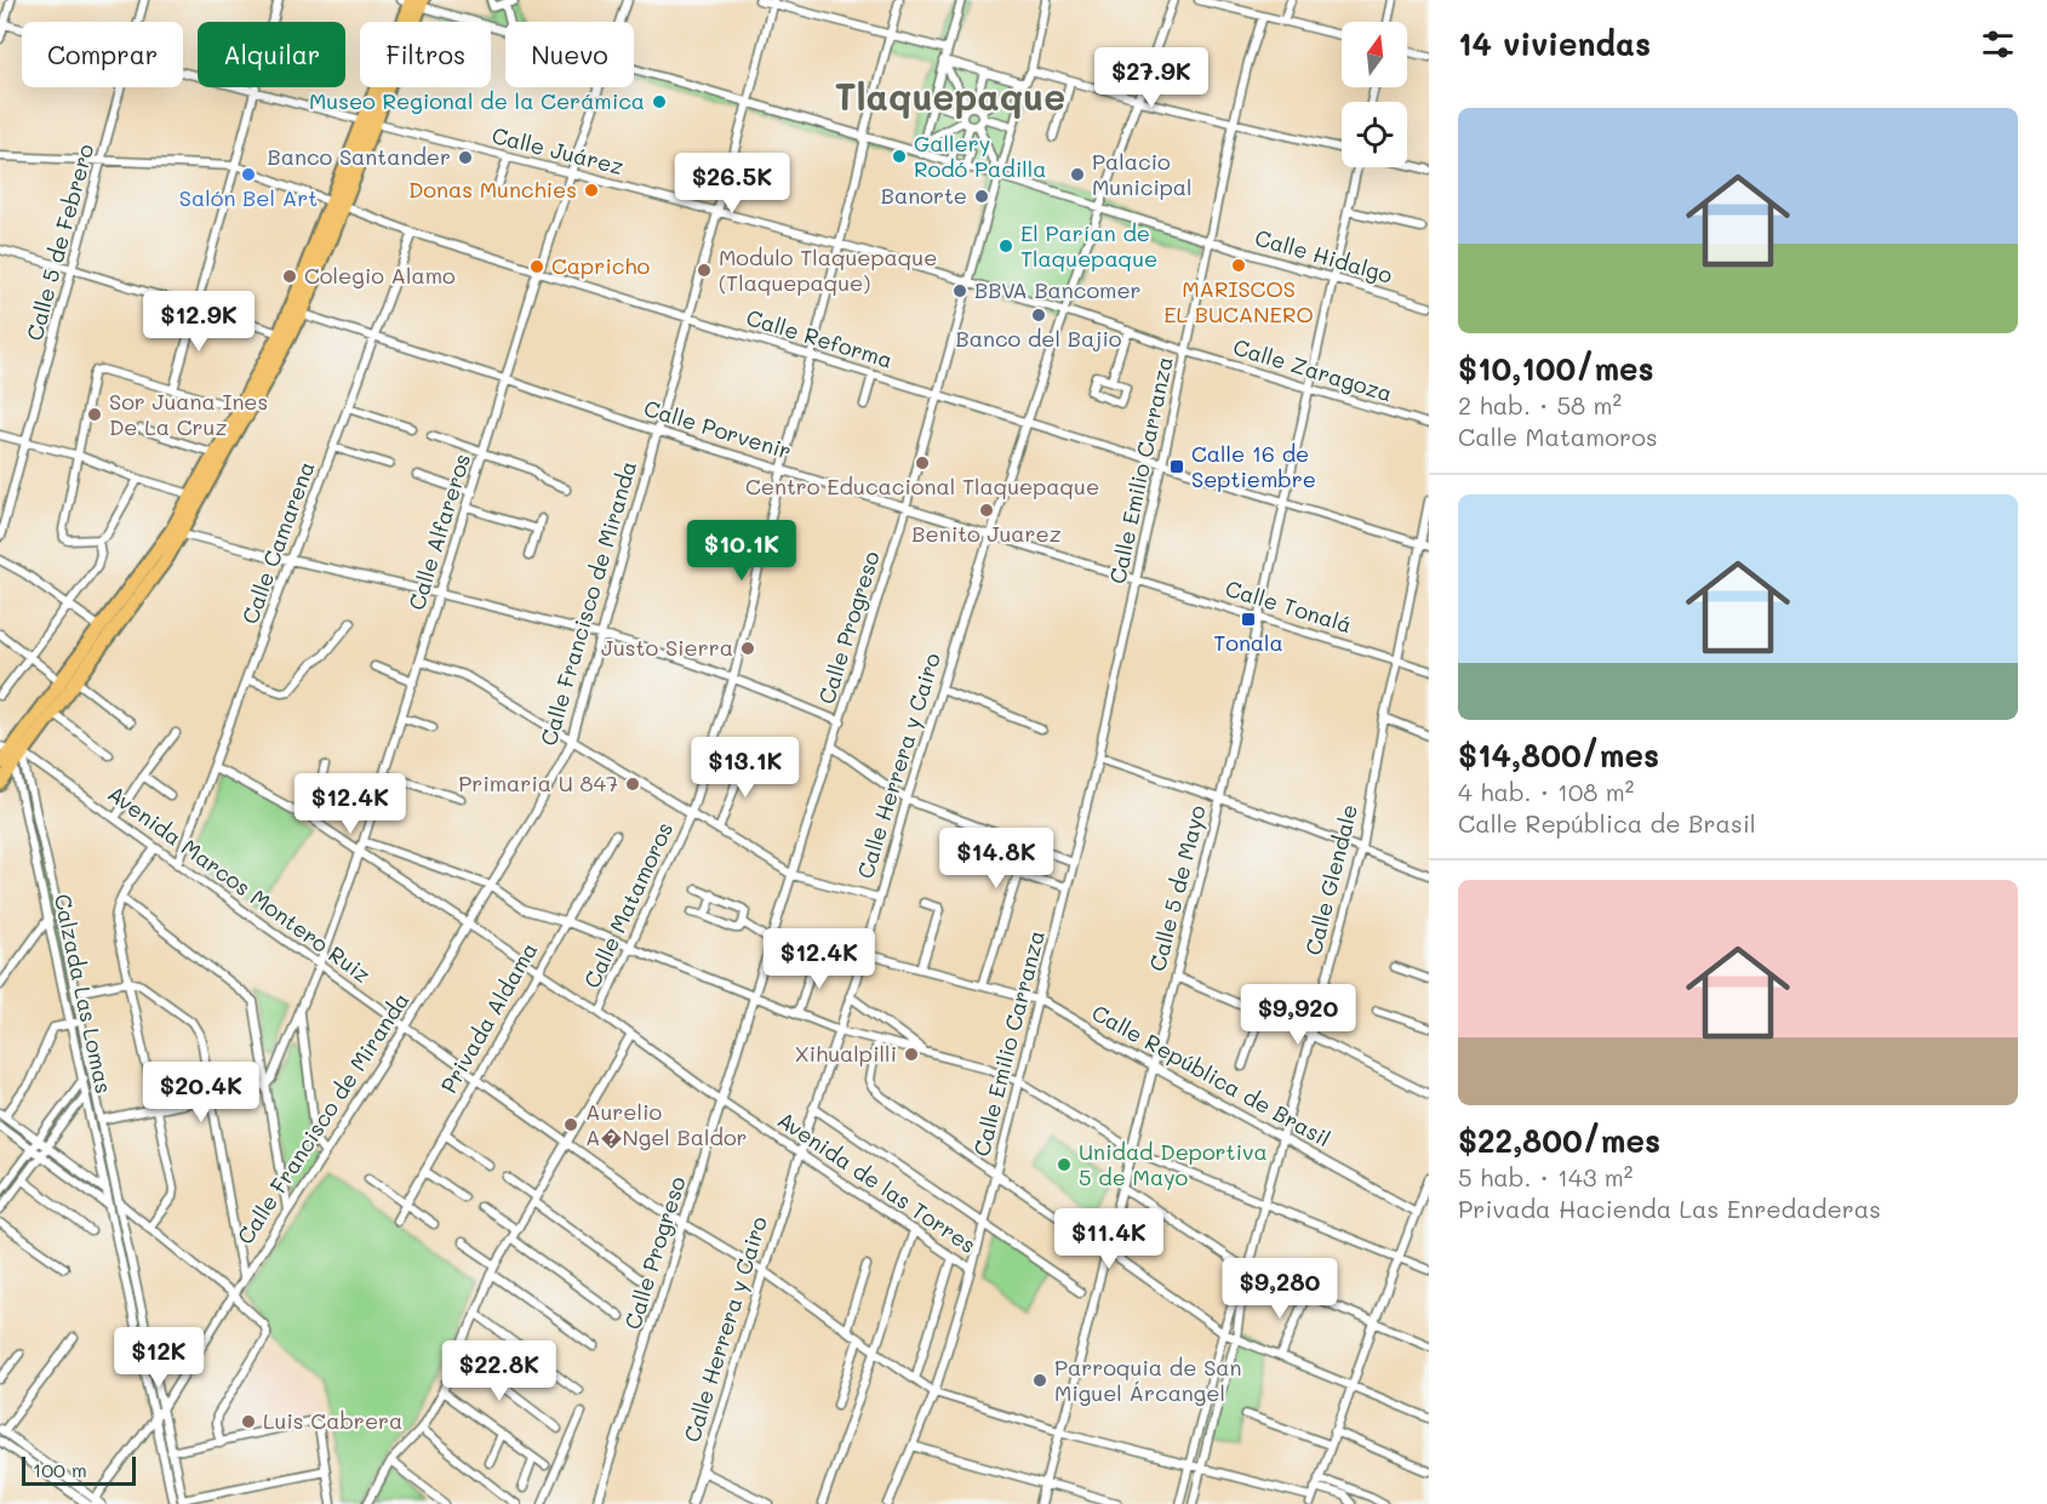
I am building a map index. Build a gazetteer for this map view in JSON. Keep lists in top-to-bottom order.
{
  "streets": {
    "street": [
      "Calle Juárez",
      "Calle 5 de Febrero",
      "Calle Hidalgo",
      "Calle Reforma",
      "Calle Zaragoza",
      "Calle Porvenir",
      "Calle Emilio Carranza",
      "Calle Alfareros",
      "Calle Camarena",
      "Calle Francisco de Miranda",
      "Calle Tonalá",
      "Calle Progreso",
      "Calle Herrera y Cairo",
      "Calle Glendale",
      "Avenida Marcos Montero Ruiz",
      "Calle 5 de Mayo",
      "Calle Matamoros",
      "Calzada Las Lomas",
      "Privada Aldama",
      "Calle República de Brasil",
      "Avenida de las Torres"
    ]
  },
  "crossings": [
    ["Calle Juárez", "Calle Zaragoza"],
    ["Calle Juárez", "Calle Emilio Carranza"],
    ["Calle Juárez", "Calle Alfareros"],
    ["Calle Juárez", "Calle Francisco de Miranda"],
    ["Calle Juárez", "Calle Progreso"],
    ["Calle Juárez", "Calle Herrera y Cairo"],
    ["Calle Juárez", "Calle Matamoros"],
    ["Calle 5 de Febrero", "Calle Reforma"],
    ["Calle Hidalgo", "Calle Emilio Carranza"],
    ["Calle Hidalgo", "Calle Francisco de Miranda"],
    ["Calle Hidalgo", "Calle Progreso"],
    ["Calle Hidalgo", "Calle Herrera y Cairo"],
    ["Calle Hidalgo", "Calle 5 de Mayo"],
    ["Calle Hidalgo", "Calle Matamoros"],
    ["Calle Reforma", "Calle Emilio Carranza"],
    ["Calle Reforma", "Calle Alfareros"],
    ["Calle Reforma", "Calle Camarena"],
    ["Calle Reforma", "Calle Francisco de Miranda"],
    ["Calle Reforma", "Calle Progreso"],
    ["Calle Reforma", "Calle Herrera y Cairo"],
    ["Calle Reforma", "Calle Matamoros"],
    ["Calle Zaragoza", "Calle Emilio Carranza"],
    ["Calle Zaragoza", "Calle 5 de Mayo"],
    ["Calle Porvenir", "Calle Emilio Carranza"],
    ["Calle Porvenir", "Calle Alfareros"],
    ["Calle Porvenir", "Calle Camarena"],
    ["Calle Porvenir", "Calle Francisco de Miranda"],
    ["Calle Porvenir", "Calle Tonalá"],
    ["Calle Porvenir", "Calle Progreso"],
    ["Calle Porvenir", "Calle Herrera y Cairo"],
    ["Calle Porvenir", "Calle Matamoros"],
    ["Calle Emilio Carranza", "Calle Tonalá"],
    ["Calle Emilio Carranza", "Avenida Marcos Montero Ruiz"],
    ["Calle Emilio Carranza", "Calle República de Brasil"],
    ["Calle Emilio Carranza", "Avenida de las Torres"],
    ["Calle Alfareros", "Calle Francisco de Miranda"],
    ["Calle Alfareros", "Avenida Marcos Montero Ruiz"],
    ["Calle Alfareros", "Avenida de las Torres"],
    ["Calle Camarena", "Avenida Marcos Montero Ruiz"],
    ["Calle Camarena", "Avenida de las Torres"],
    ["Calle Francisco de Miranda", "Avenida Marcos Montero Ruiz"],
    ["Calle Francisco de Miranda", "Calzada Las Lomas"],
    ["Calle Francisco de Miranda", "Avenida de las Torres"],
    ["Calle Tonalá", "Calle Glendale"],
    ["Calle Tonalá", "Calle 5 de Mayo"],
    ["Calle Progreso", "Avenida Marcos Montero Ruiz"],
    ["Calle Progreso", "Avenida de las Torres"],
    ["Calle Herrera y Cairo", "Avenida Marcos Montero Ruiz"],
    ["Calle Herrera y Cairo", "Calle República de Brasil"],
    ["Calle Herrera y Cairo", "Avenida de las Torres"],
    ["Calle Glendale", "Avenida Marcos Montero Ruiz"],
    ["Calle Glendale", "Calle República de Brasil"],
    ["Avenida Marcos Montero Ruiz", "Calle 5 de Mayo"],
    ["Avenida Marcos Montero Ruiz", "Calzada Las Lomas"],
    ["Avenida Marcos Montero Ruiz", "Privada Aldama"],
    ["Calle 5 de Mayo", "Calle República de Brasil"],
    ["Calle Matamoros", "Avenida de las Torres"],
    ["Privada Aldama", "Avenida de las Torres"]
  ],
  "districts": ["Tlaquepaque"],
  "places": {
    "other": [
      "Museo Regional de la Cerámica",
      "Gallery Rodó Padilla",
      "Banco Santander",
      "Salón Bel Art",
      "Palacio Municipal",
      "Donas Munchies",
      "Banorte",
      "El Parían de Tlaquepaque",
      "MARISCOS EL BUCANERO",
      "Capricho",
      "Modulo Tlaquepaque (Tlaquepaque)",
      "Colegio Alamo",
      "BBVA Bancomer",
      "Banco del Bajio",
      "Sor Juana Ines De La Cruz",
      "Centro Educacional Tlaquepaque",
      "Benito Juarez",
      "Justo Sierra",
      "Primaria U 847",
      "Xihualpilli",
      "Aurelio A�Ngel Baldor",
      "Unidad Deportiva 5 de Mayo",
      "Parroquia de San Miguel Árcangel",
      "Luis Cabrera"
    ],
    "transit": ["Calle 16 de Septiembre", "Tonala"]
  },
  "scale_bar": "100 m",
  "north": "top",
  "page": {
    "heading": "14 viviendas",
    "chip": [
      "Comprar",
      "Alquilar",
      "Filtros",
      "Nuevo"
    ],
    "price": [
      "$27.9K",
      "$26.5K",
      "$12.9K",
      "$10.1K",
      "$13.1K",
      "$12.4K",
      "$14.8K",
      "$12.4K",
      "$9,920",
      "$20.4K",
      "$11.4K",
      "$9,280",
      "$12K",
      "$22.8K"
    ],
    "list": [
      {
        "name": "$10,100/mes",
        "note": "2 hab. · 58 m² · Calle Matamoros"
      },
      {
        "name": "$14,800/mes",
        "note": "4 hab. · 108 m² · Calle República de Brasil"
      },
      {
        "name": "$22,800/mes",
        "note": "5 hab. · 143 m² · Privada Hacienda Las Enredaderas"
      }
    ],
    "scale": "100 m"
  }
}
